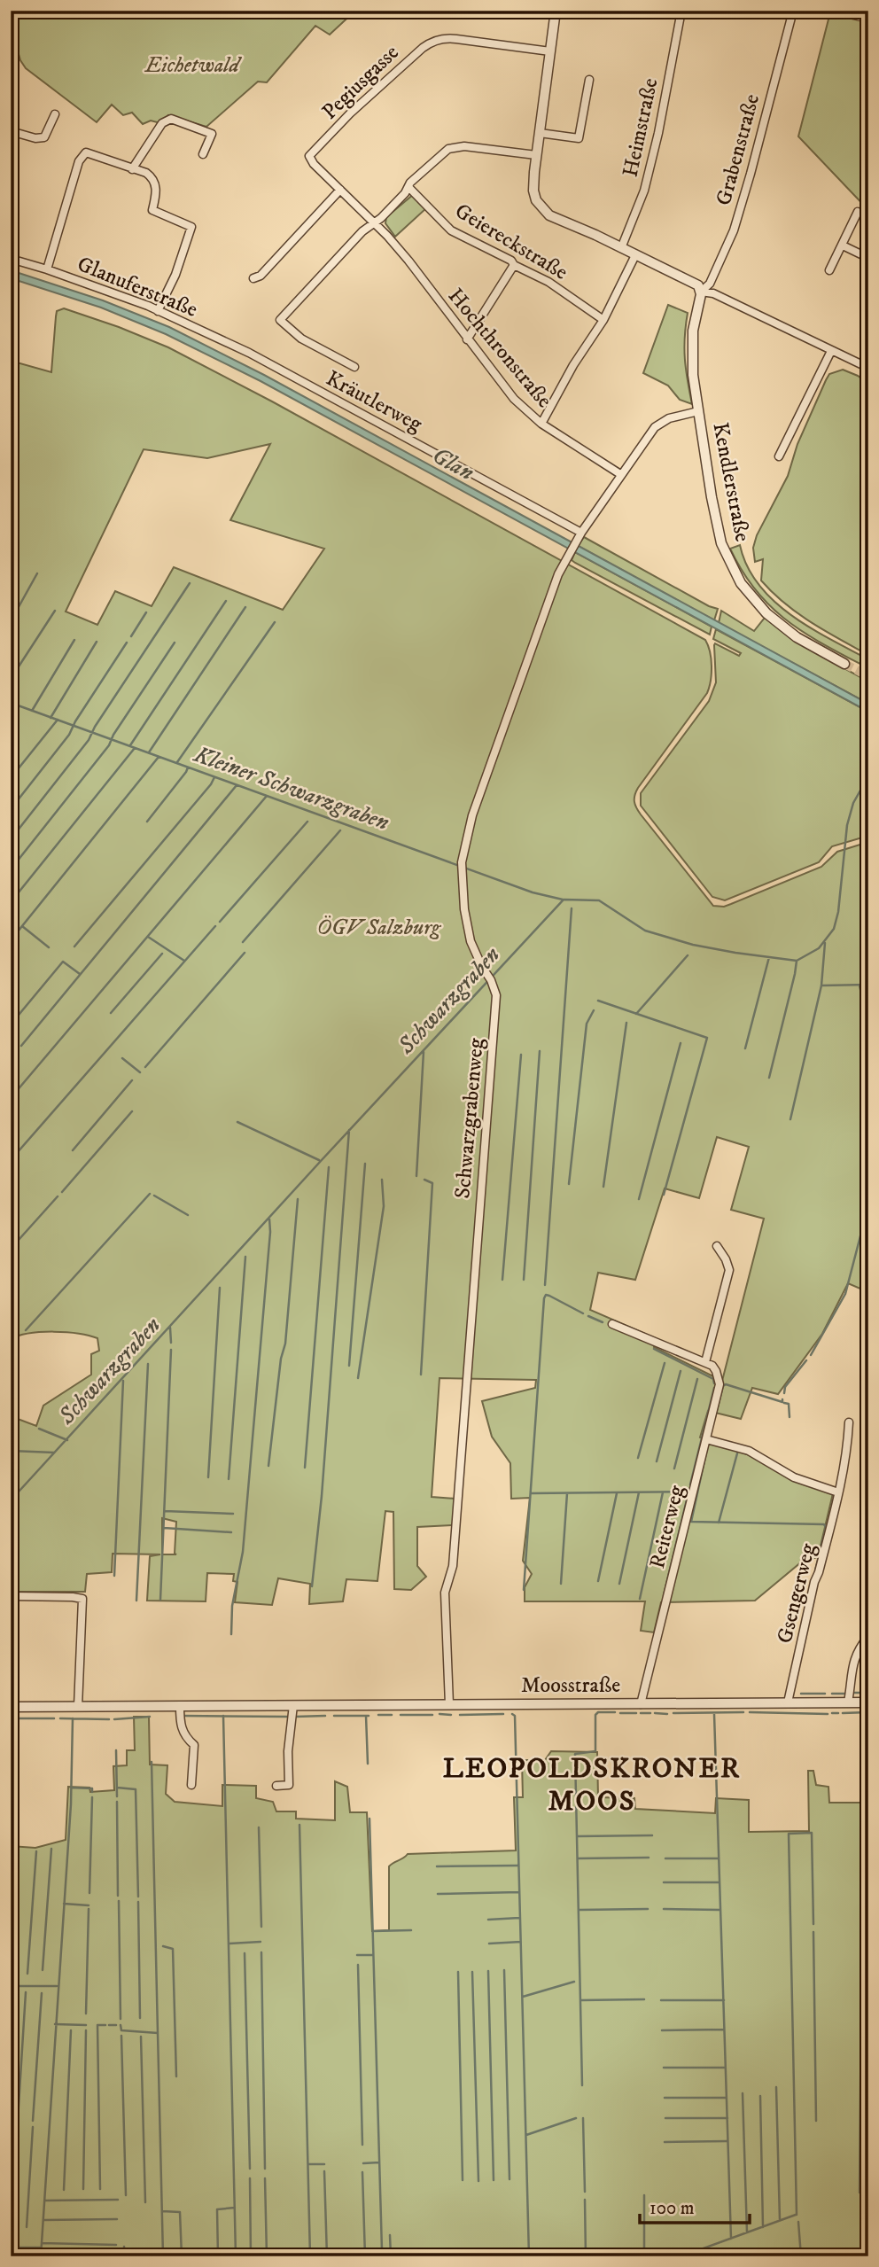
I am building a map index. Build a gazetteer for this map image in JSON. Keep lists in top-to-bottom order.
{
  "streets": {
    "street": [
      "Pegiusgasse",
      "Heimstraße",
      "Grabenstraße",
      "Geiereckstraße",
      "Glanuferstraße",
      "Hochthronstraße",
      "Kräutlerweg",
      "Kendlerstraße",
      "Schwarzgrabenweg",
      "Reiterweg",
      "Gsengerweg",
      "Moosstraße"
    ]
  },
  "crossings": [
    ["Pegiusgasse", "Hochthronstraße"],
    ["Grabenstraße", "Kendlerstraße"],
    ["Glanuferstraße", "Kräutlerweg"],
    ["Kräutlerweg", "Schwarzgrabenweg"],
    ["Schwarzgrabenweg", "Moosstraße"],
    ["Reiterweg", "Moosstraße"],
    ["Gsengerweg", "Moosstraße"]
  ],
  "districts": ["LEOPOLDSKRONER MOOS"],
  "water": ["Glan", "Kleiner Schwarzgraben", "Schwarzgraben"],
  "parks": ["Eichetwald", "ÖGV Salzburg"],
  "scale_bar": "100 m"
}
